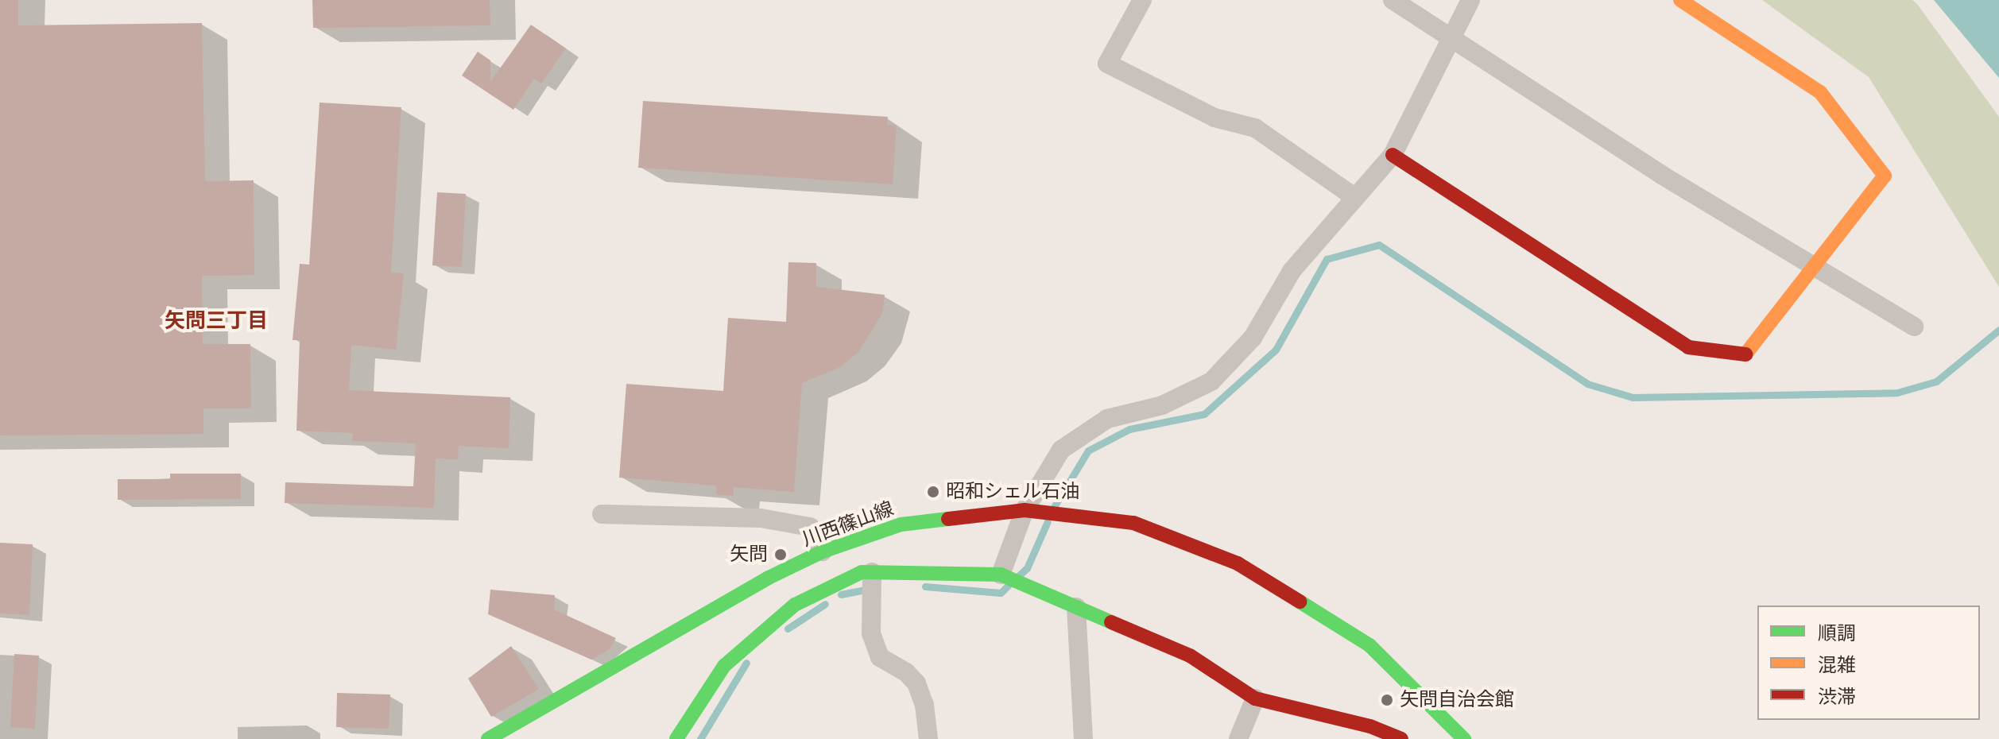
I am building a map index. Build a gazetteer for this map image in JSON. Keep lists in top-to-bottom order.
{
  "streets": {
    "street": ["川西篠山線"]
  },
  "districts": ["矢問三丁目"],
  "places": ["昭和シェル石油", "矢問", "矢問自治会館"],
  "legend": ["順調", "混雑", "渋滞"]
}
